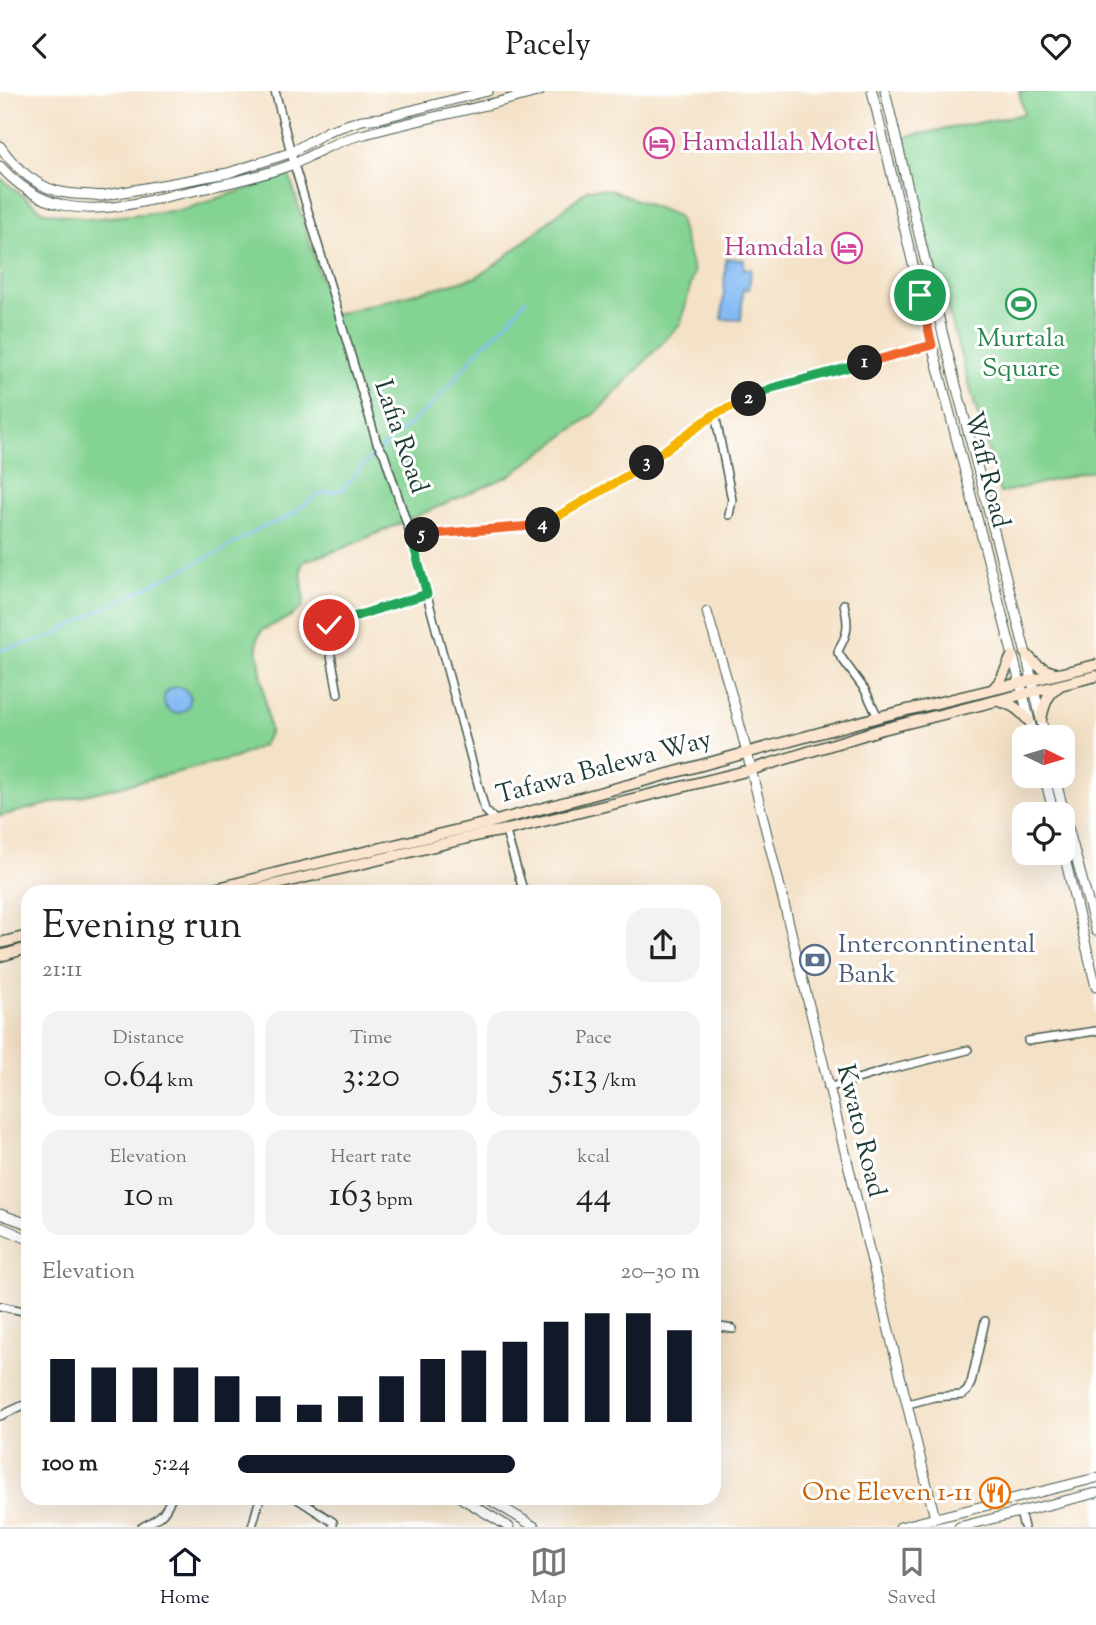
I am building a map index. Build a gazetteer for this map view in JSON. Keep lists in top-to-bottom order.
{
  "streets": {
    "main road": ["Tafawa Balewa Way"],
    "street": ["Lafia Road", "Waff Road", "Kwato Road"]
  },
  "crossings": [
    ["Lafia Road", "Tafawa Balewa Way"],
    ["Waff Road", "Tafawa Balewa Way"],
    ["Tafawa Balewa Way", "Kwato Road"]
  ],
  "places": {
    "hotel": ["Hamdallah Motel", "Hamdala"],
    "sports": ["Murtala Square"],
    "bank": ["Interconntinental Bank"],
    "restaurant": ["One Eleven 1-11"]
  },
  "north": "right",
  "page": {
    "header": "Pacely",
    "pins": [
      "1",
      "2",
      "3",
      "4",
      "5"
    ],
    "heading": ["Evening run", "21:11"],
    "stats": [
      ["Distance", "0.64 km"],
      ["Time", "3:20"],
      ["Pace", "5:13 /km"],
      ["Elevation", "10 m"],
      ["Heart rate", "163 bpm"],
      ["kcal", "44"]
    ],
    "chart": ["Elevation", "20–30 m"],
    "list": [
      {
        "name": "100 m",
        "note": "5:24"
      }
    ],
    "tabs": ["Home", "Map", "Saved"]
  }
}
